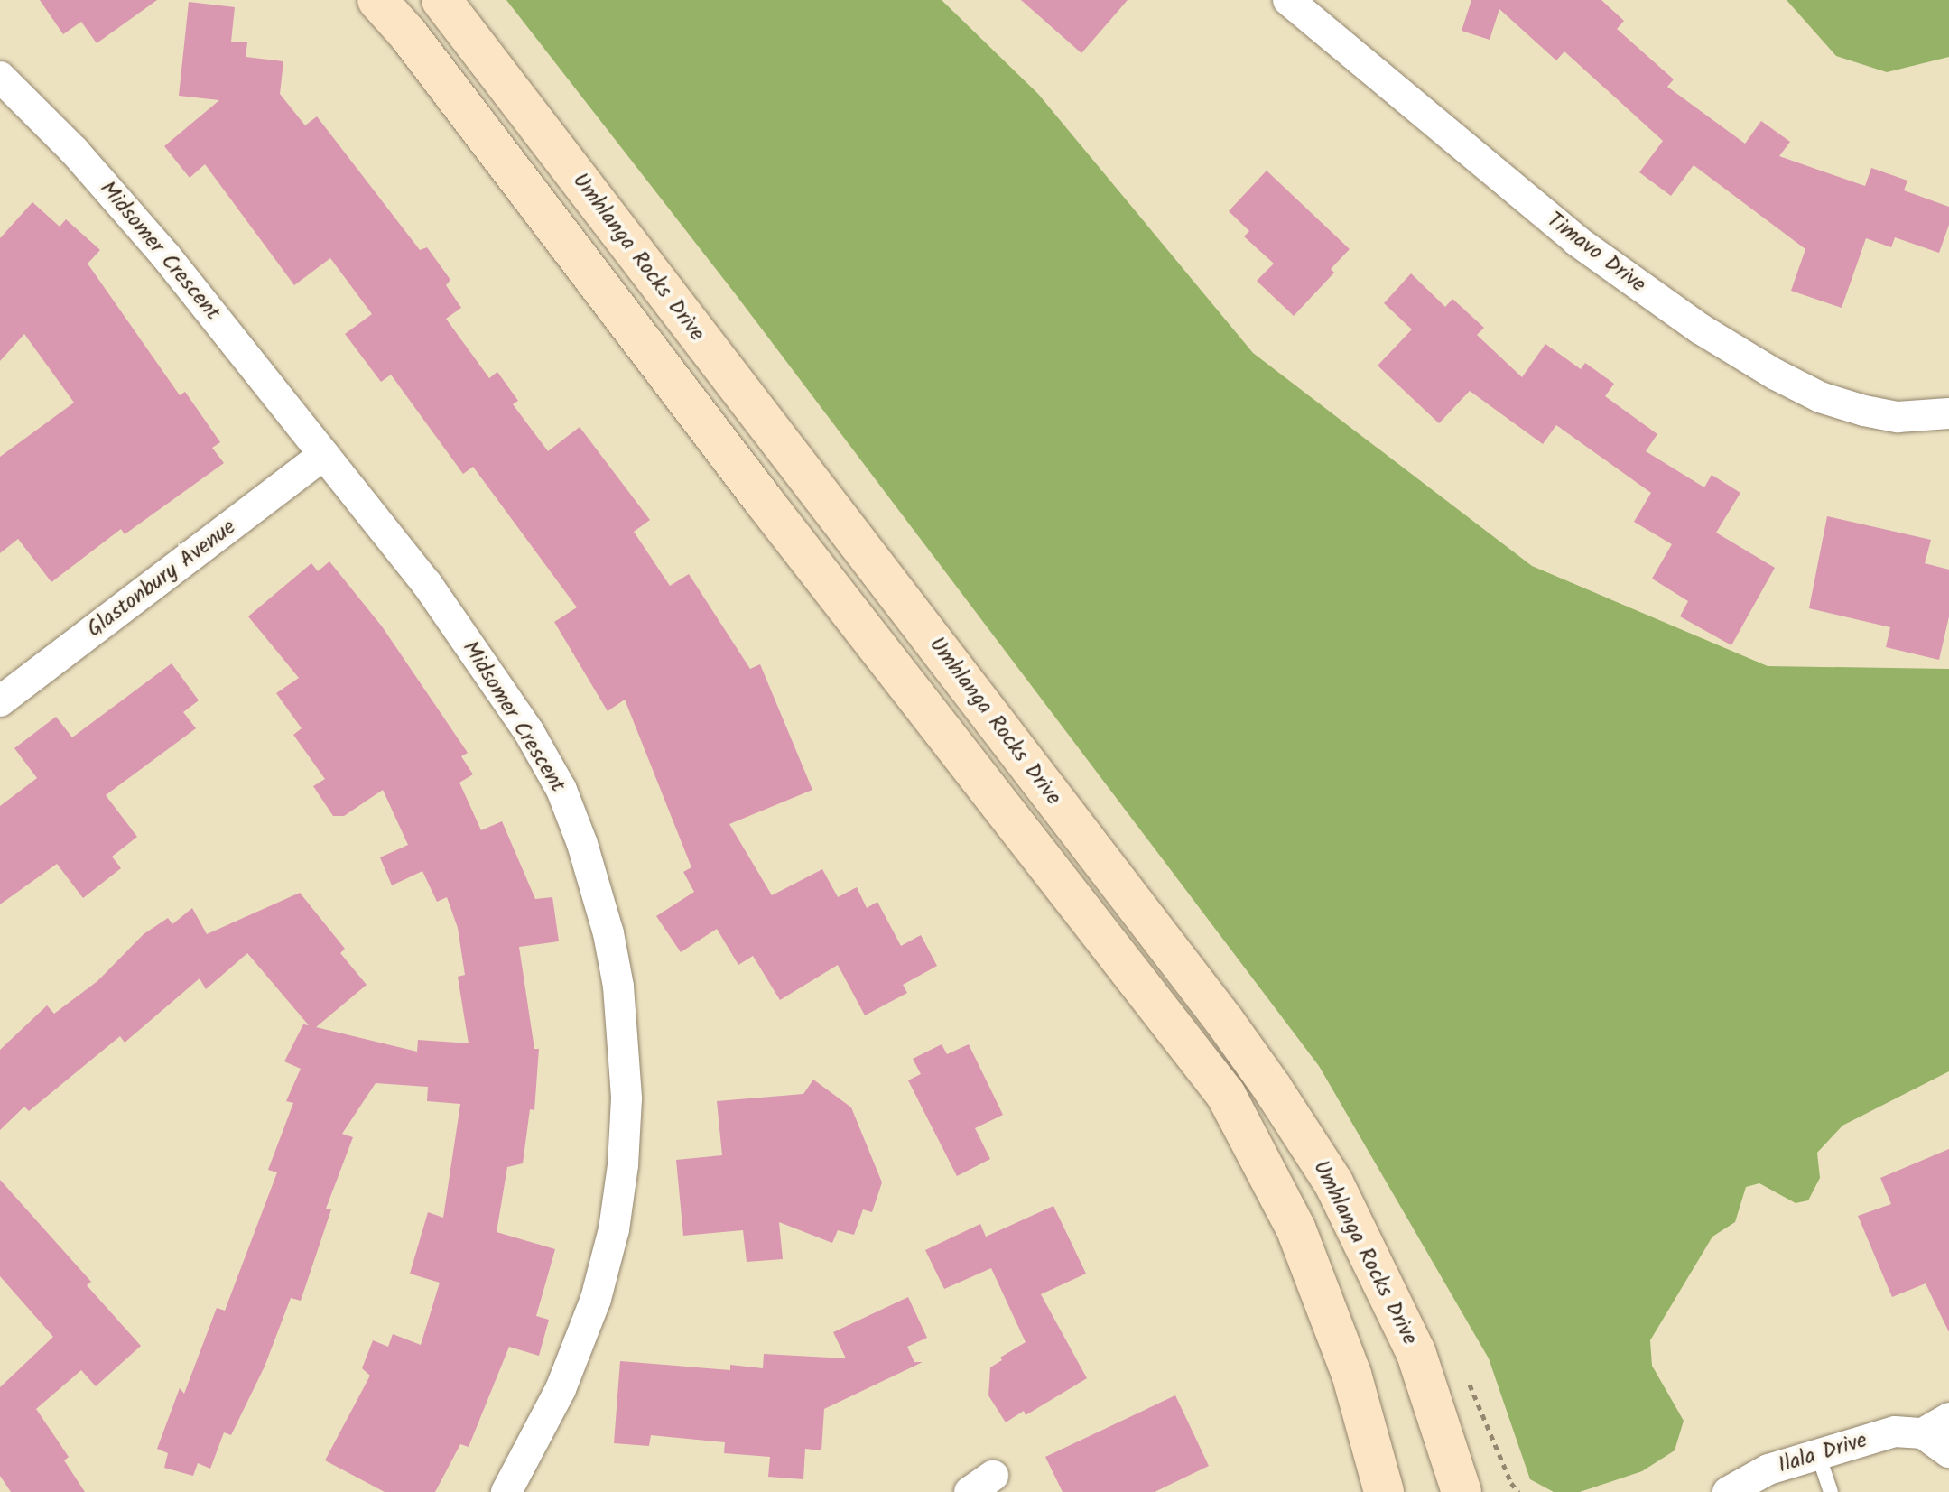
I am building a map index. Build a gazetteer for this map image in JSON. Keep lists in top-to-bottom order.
{
  "streets": {
    "main road": ["Umhlanga Rocks Drive"],
    "street": [
      "Midsomer Crescent",
      "Timavo Drive",
      "Glastonbury Avenue",
      "Ilala Drive"
    ]
  },
  "crossings": [
    ["Midsomer Crescent", "Glastonbury Avenue"]
  ]
}
